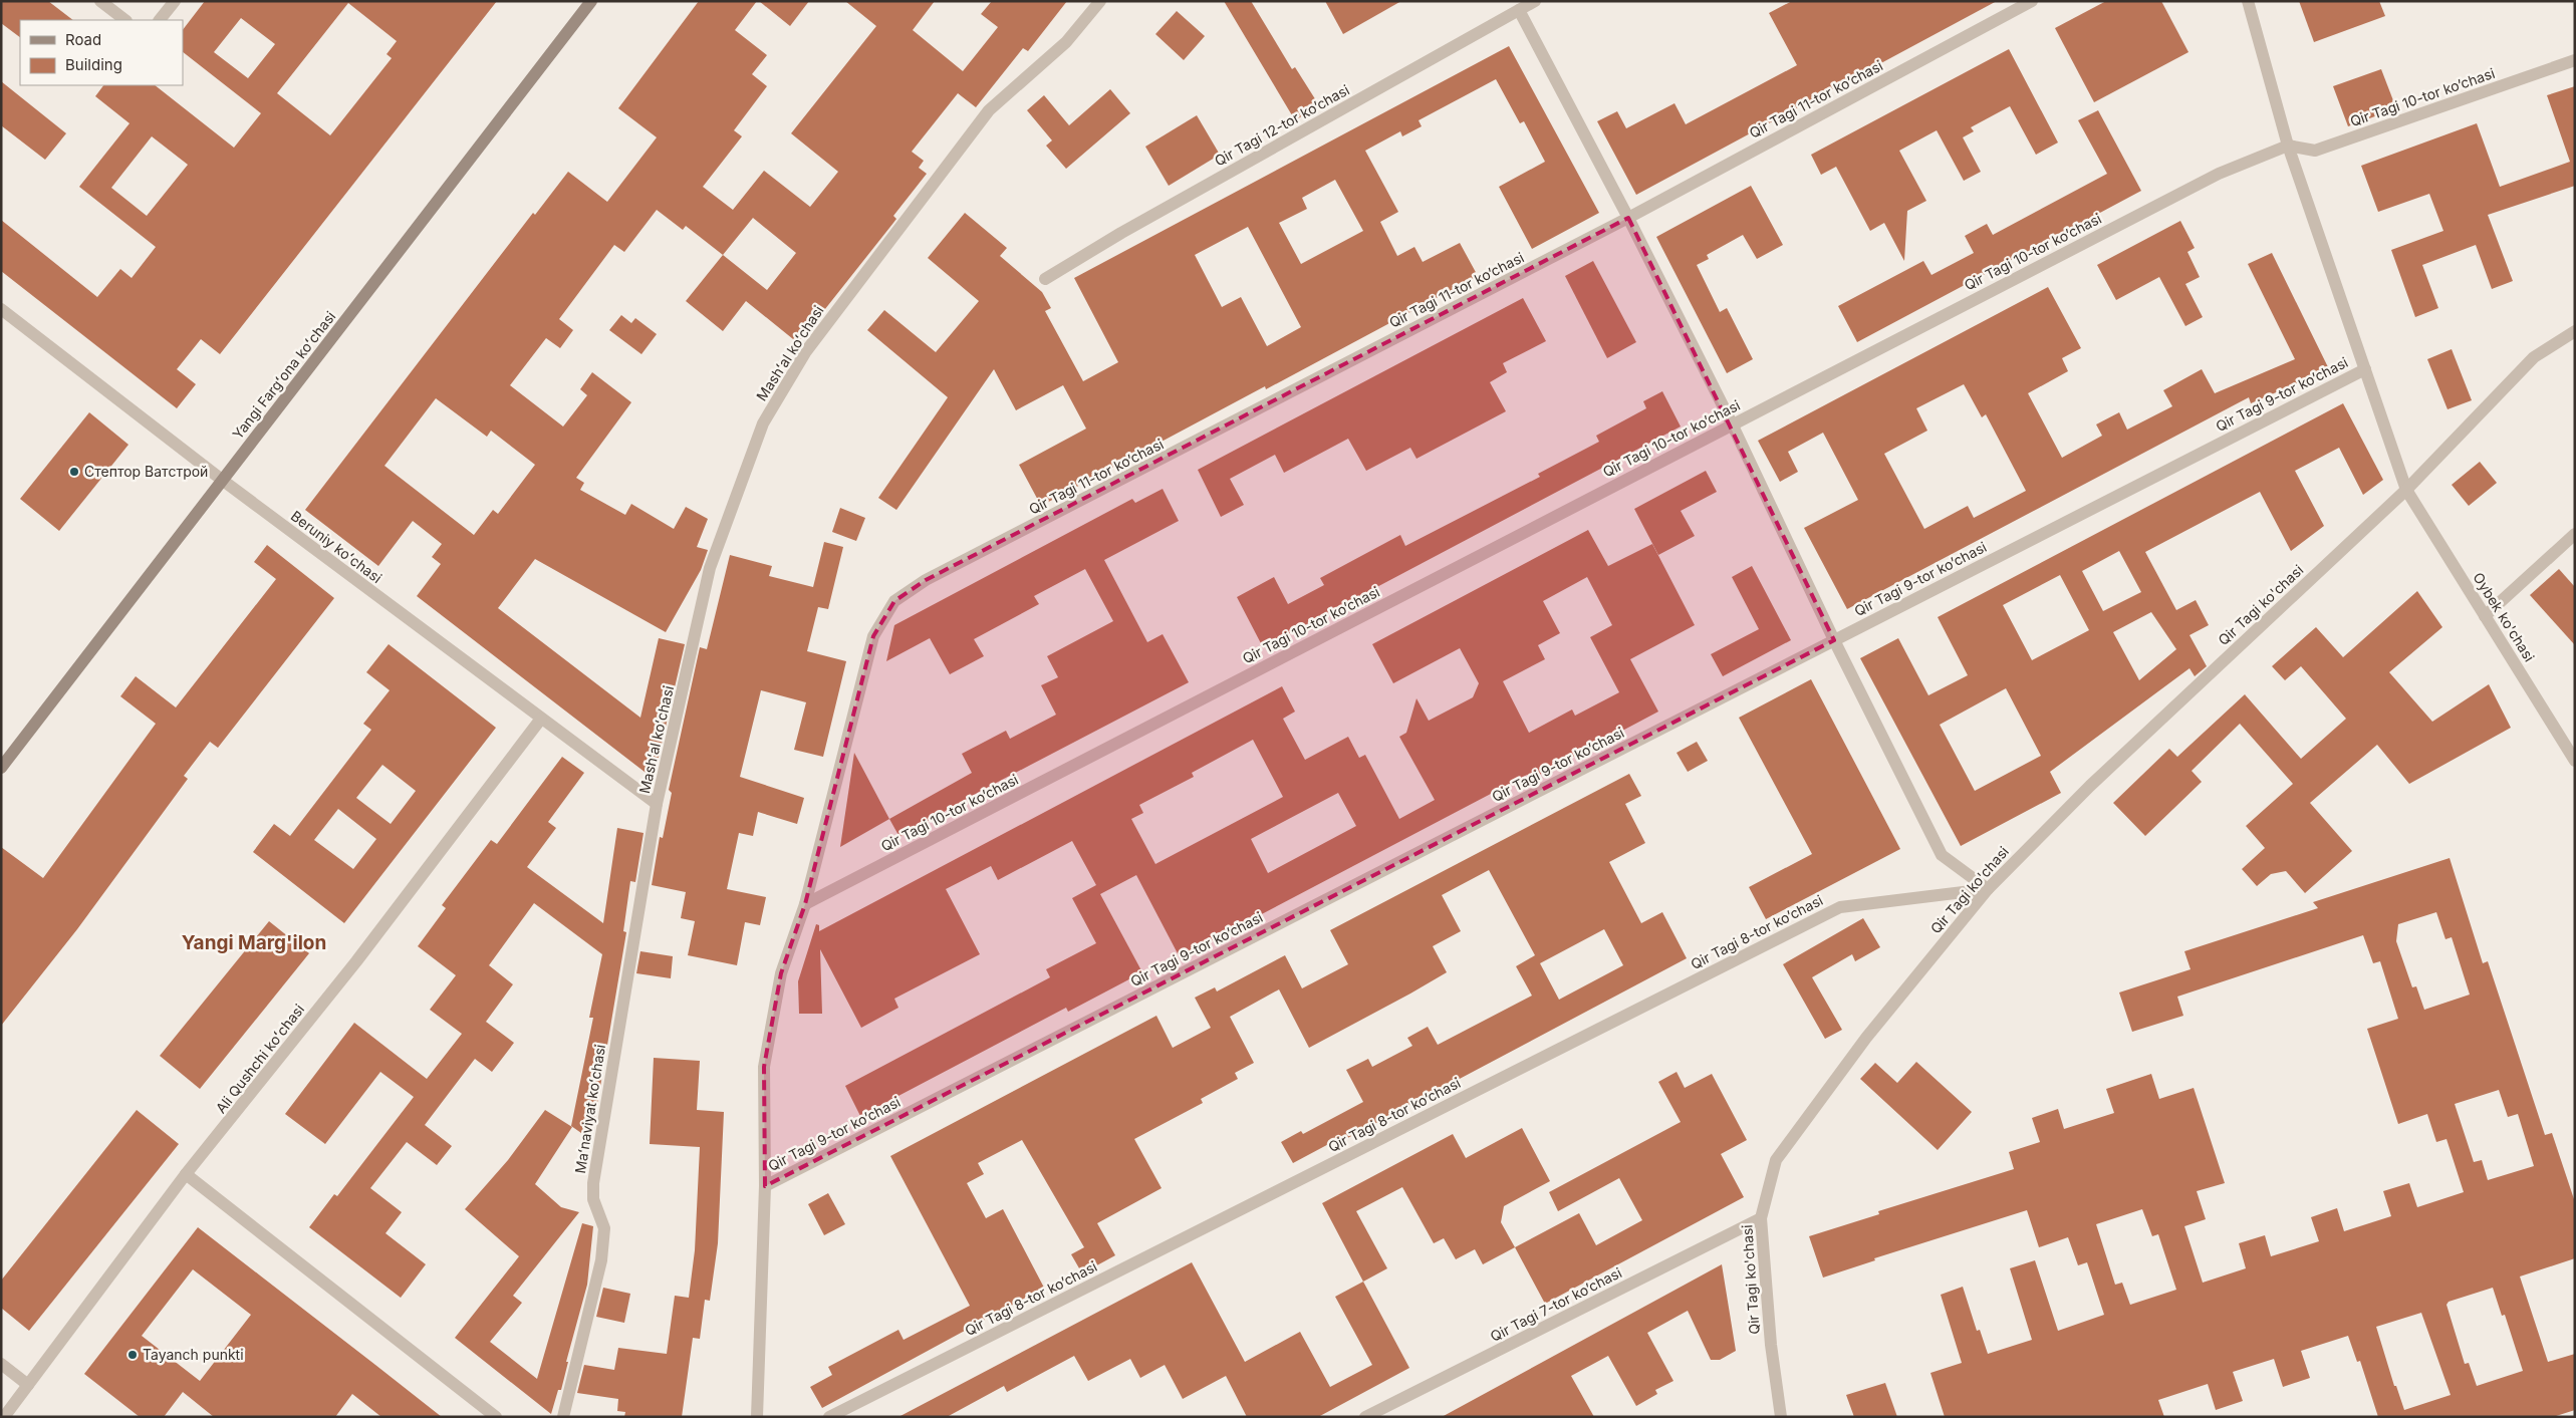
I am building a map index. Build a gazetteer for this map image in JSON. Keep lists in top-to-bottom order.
{
  "streets": {
    "main road": ["Yangi Fargʻona koʻchasi"],
    "street": [
      "Qir Tagi 10-tor koʼchasi",
      "Qir Tagi 11-tor koʼchasi",
      "Qir Tagi 12-tor koʼchasi",
      "Mashʻal koʻchasi",
      "Qir Tagi 9-tor koʼchasi",
      "Beruniy koʻchasi",
      "Qir Tagi ko'chasi",
      "Oybek ko'chasi",
      "Qir Tagi 8-tor koʼchasi",
      "Ali Qushchi koʻchasi",
      "Maʻnaviyat koʻchasi",
      "Qir Tagi 7-tor koʼchasi"
    ]
  },
  "crossings": [
    ["Qir Tagi 10-tor koʼchasi", "Qir Tagi 11-tor koʼchasi"],
    ["Qir Tagi 10-tor koʼchasi", "Oybek ko'chasi"],
    ["Mashʻal koʻchasi", "Beruniy koʻchasi"],
    ["Mashʻal koʻchasi", "Maʻnaviyat koʻchasi"],
    ["Yangi Fargʻona koʻchasi", "Beruniy koʻchasi"],
    ["Qir Tagi 9-tor koʼchasi", "Oybek ko'chasi"],
    ["Beruniy koʻchasi", "Ali Qushchi koʻchasi"],
    ["Beruniy koʻchasi", "Maʻnaviyat koʻchasi"],
    ["Qir Tagi ko'chasi", "Oybek ko'chasi"],
    ["Qir Tagi ko'chasi", "Qir Tagi 8-tor koʼchasi"],
    ["Qir Tagi ko'chasi", "Qir Tagi 7-tor koʼchasi"]
  ],
  "districts": ["Yangi Marg'ilon"],
  "places": ["Стептор Ватстрой", "Tayanch punkti"],
  "legend": ["Road", "Building"]
}
